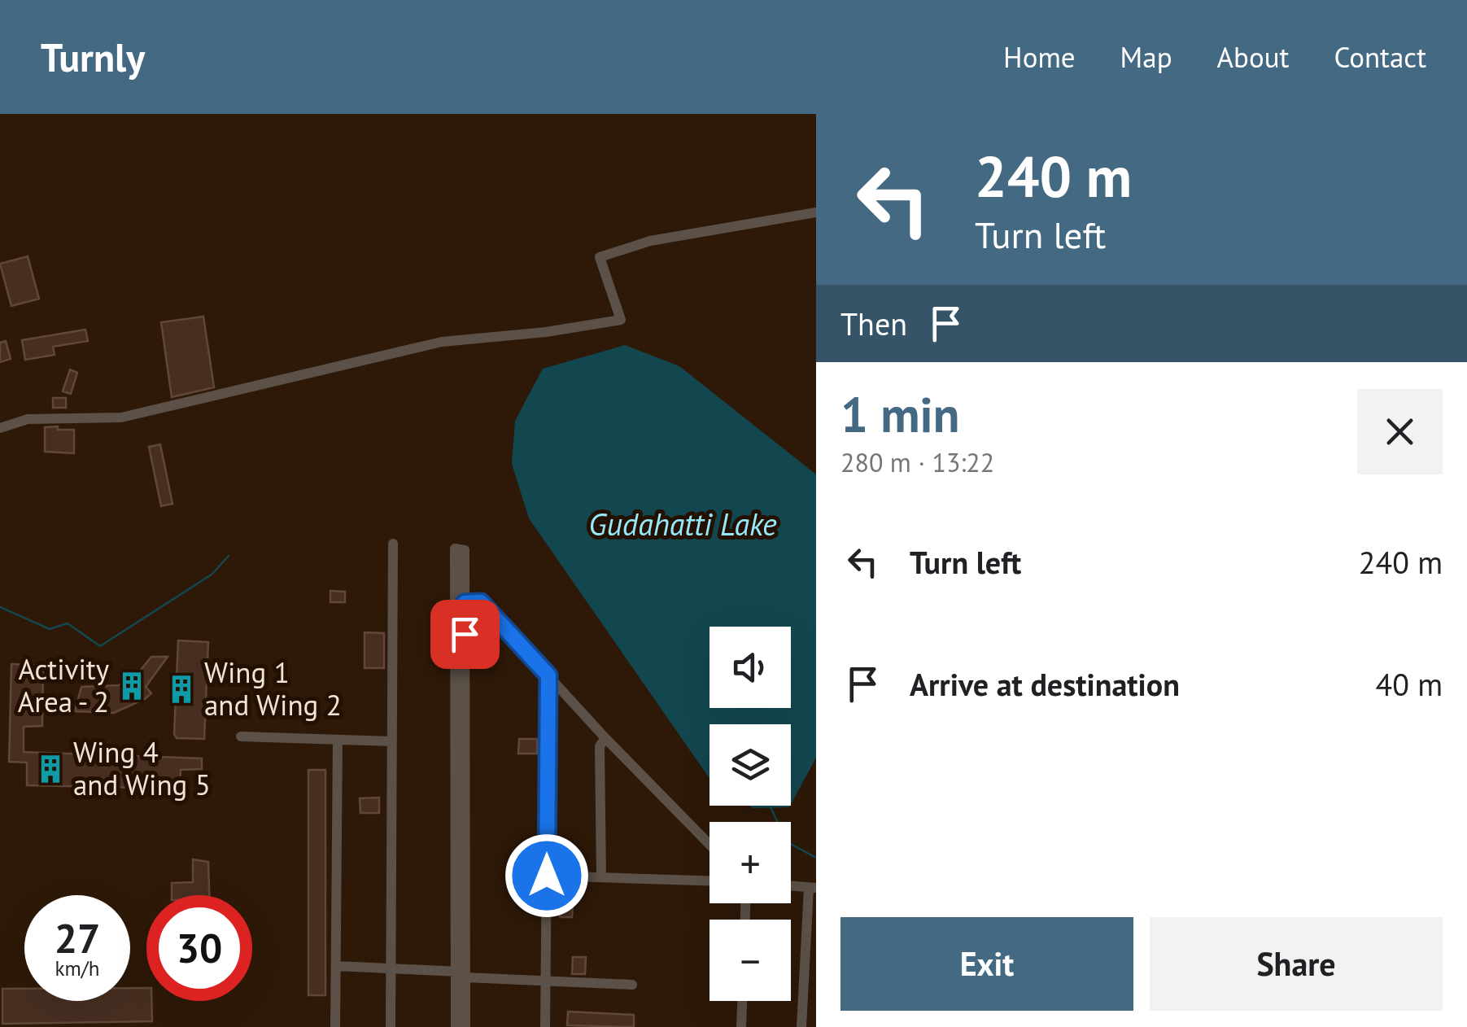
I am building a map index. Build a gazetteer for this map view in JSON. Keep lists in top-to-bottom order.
{
  "water": ["Gudahatti Lake"],
  "places": {
    "building": ["Activity Area - 2", "Wing 1 and Wing 2", "Wing 4 and Wing 5"]
  },
  "page": {
    "header": "Turnly",
    "nav": [
      "Home",
      "Map",
      "About",
      "Contact"
    ],
    "turn": ["240 m", "Turn left"],
    "then": "Then",
    "heading": ["1 min", "280 m · 13:22"],
    "list": [
      {
        "name": "Turn left",
        "value": "240 m"
      },
      {
        "name": "Arrive at destination",
        "value": "40 m"
      }
    ],
    "map_buttons": ["+", "−"],
    "speed": "27 km/h",
    "limit": "30",
    "buttons": ["Exit", "Share"]
  }
}
